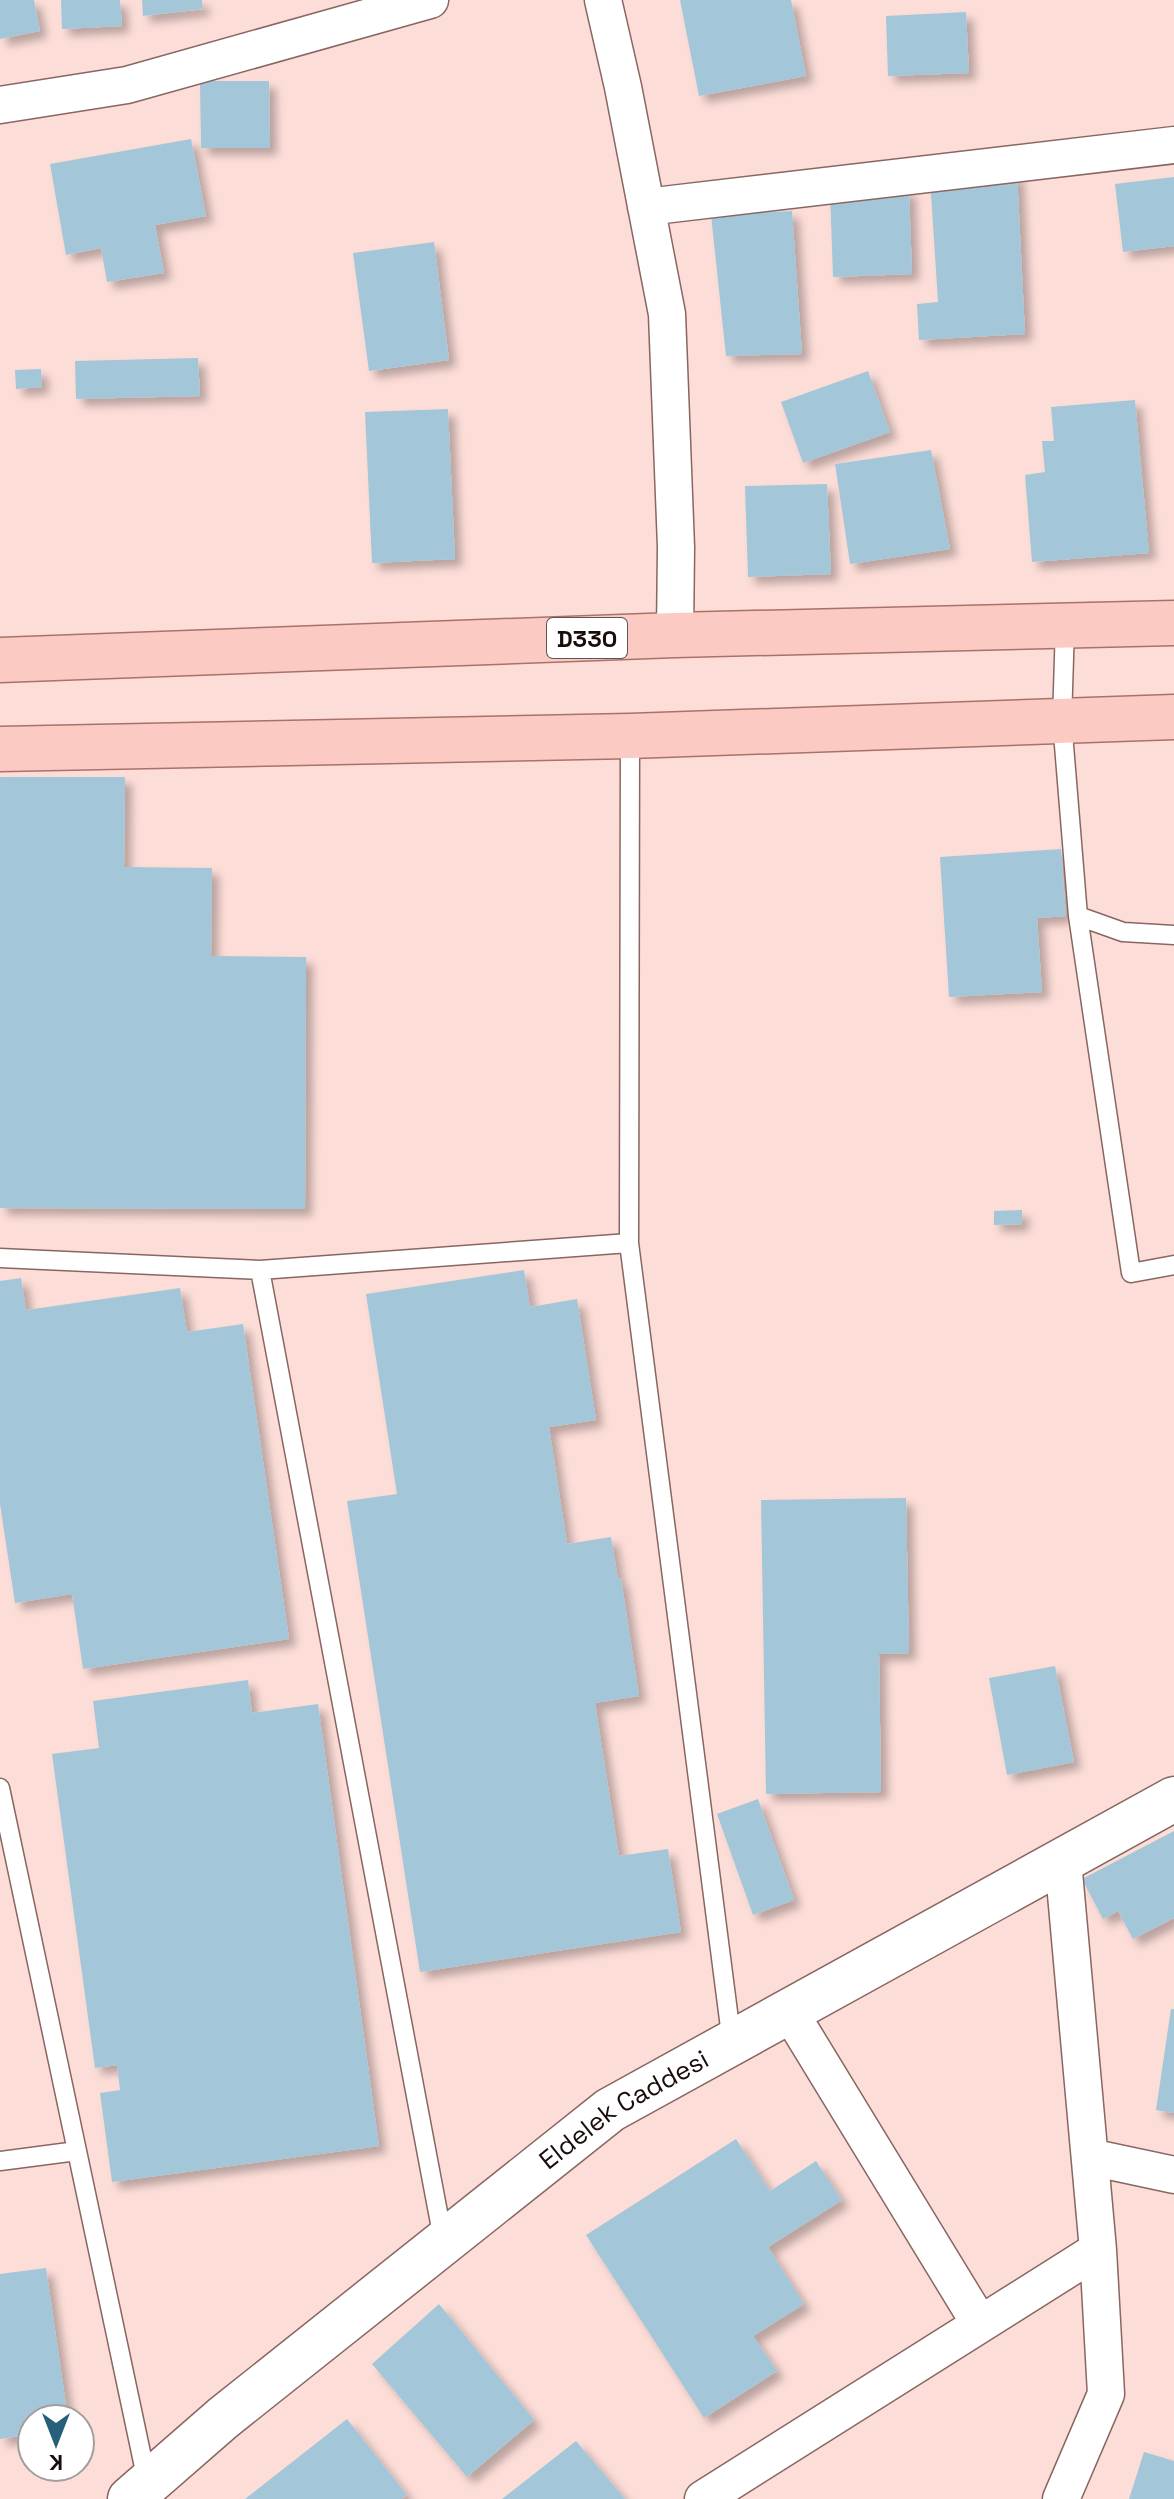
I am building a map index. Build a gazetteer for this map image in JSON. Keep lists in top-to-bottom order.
{
  "streets": {
    "main road": ["D330"],
    "street": ["Eldelek Caddesi"]
  },
  "north": "bottom"
}
